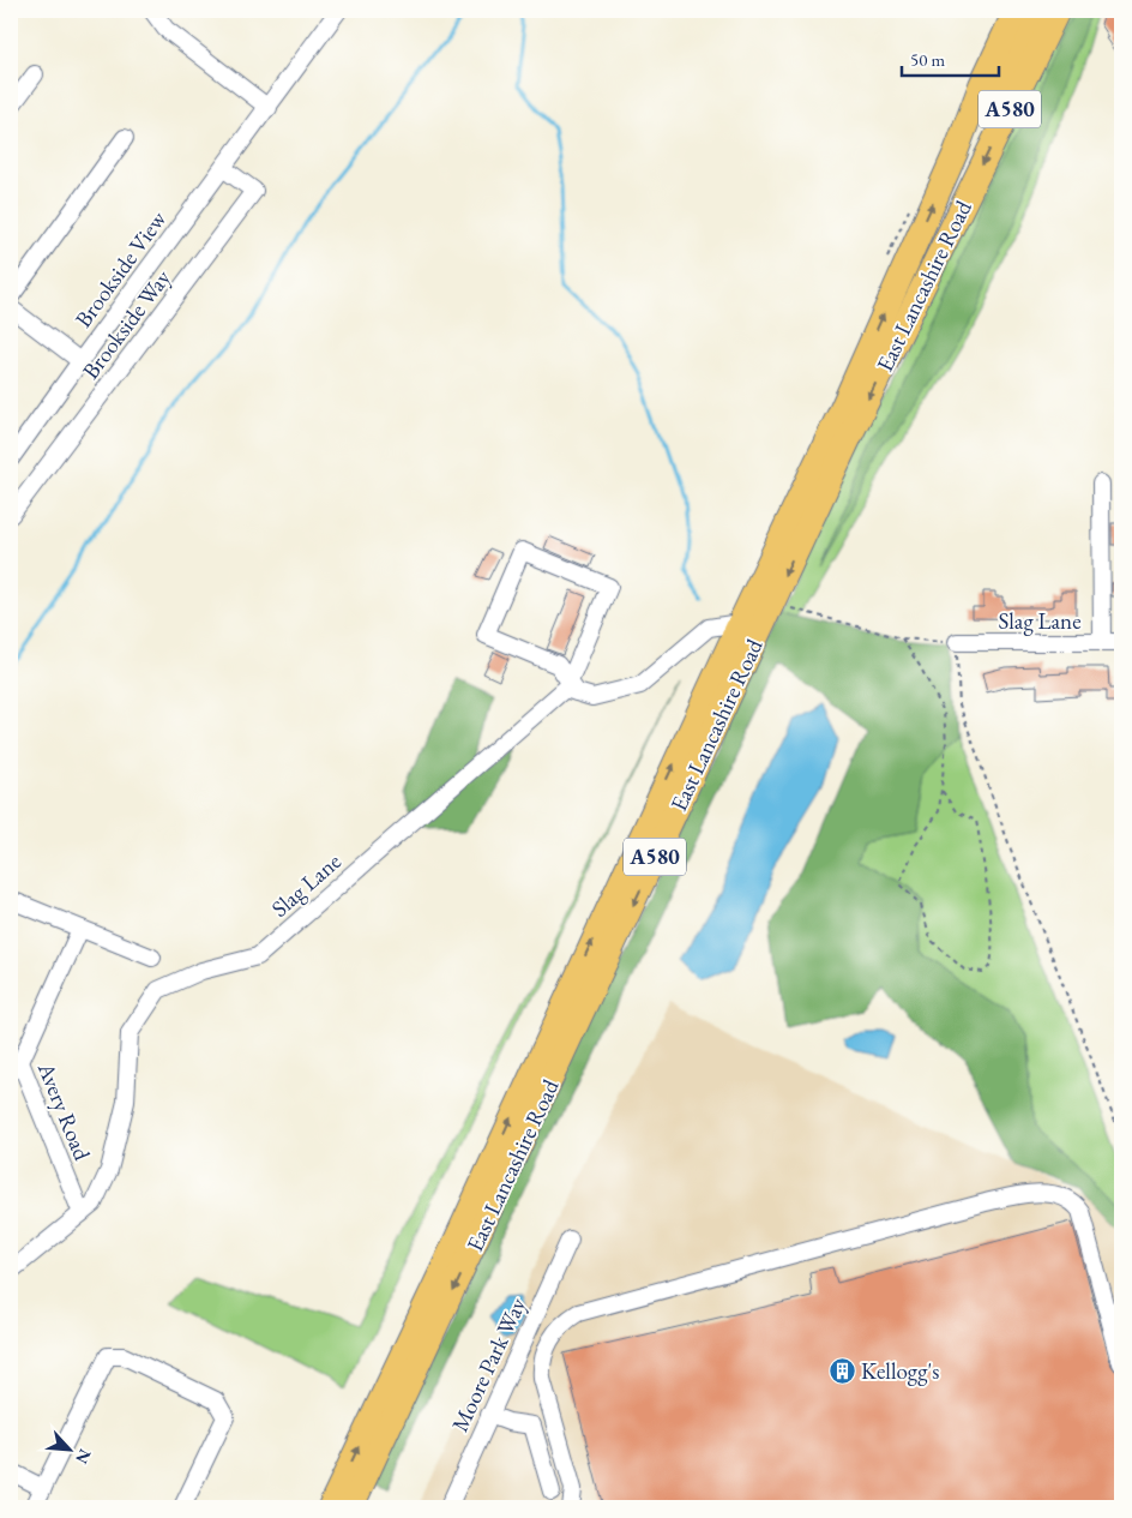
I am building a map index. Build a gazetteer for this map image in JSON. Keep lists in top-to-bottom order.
{
  "streets": {
    "highway": ["A580", "East Lancashire Road"],
    "street": [
      "Brookside View",
      "Brookside Way",
      "Slag Lane",
      "Avery Road",
      "Moore Park Way"
    ]
  },
  "crossings": [
    ["Brookside View", "Brookside Way"],
    ["East Lancashire Road", "Slag Lane"],
    ["Slag Lane", "Avery Road"]
  ],
  "places": {
    "building": ["Kellogg's"]
  },
  "scale_bar": "50 m",
  "north": "bottom right"
}
